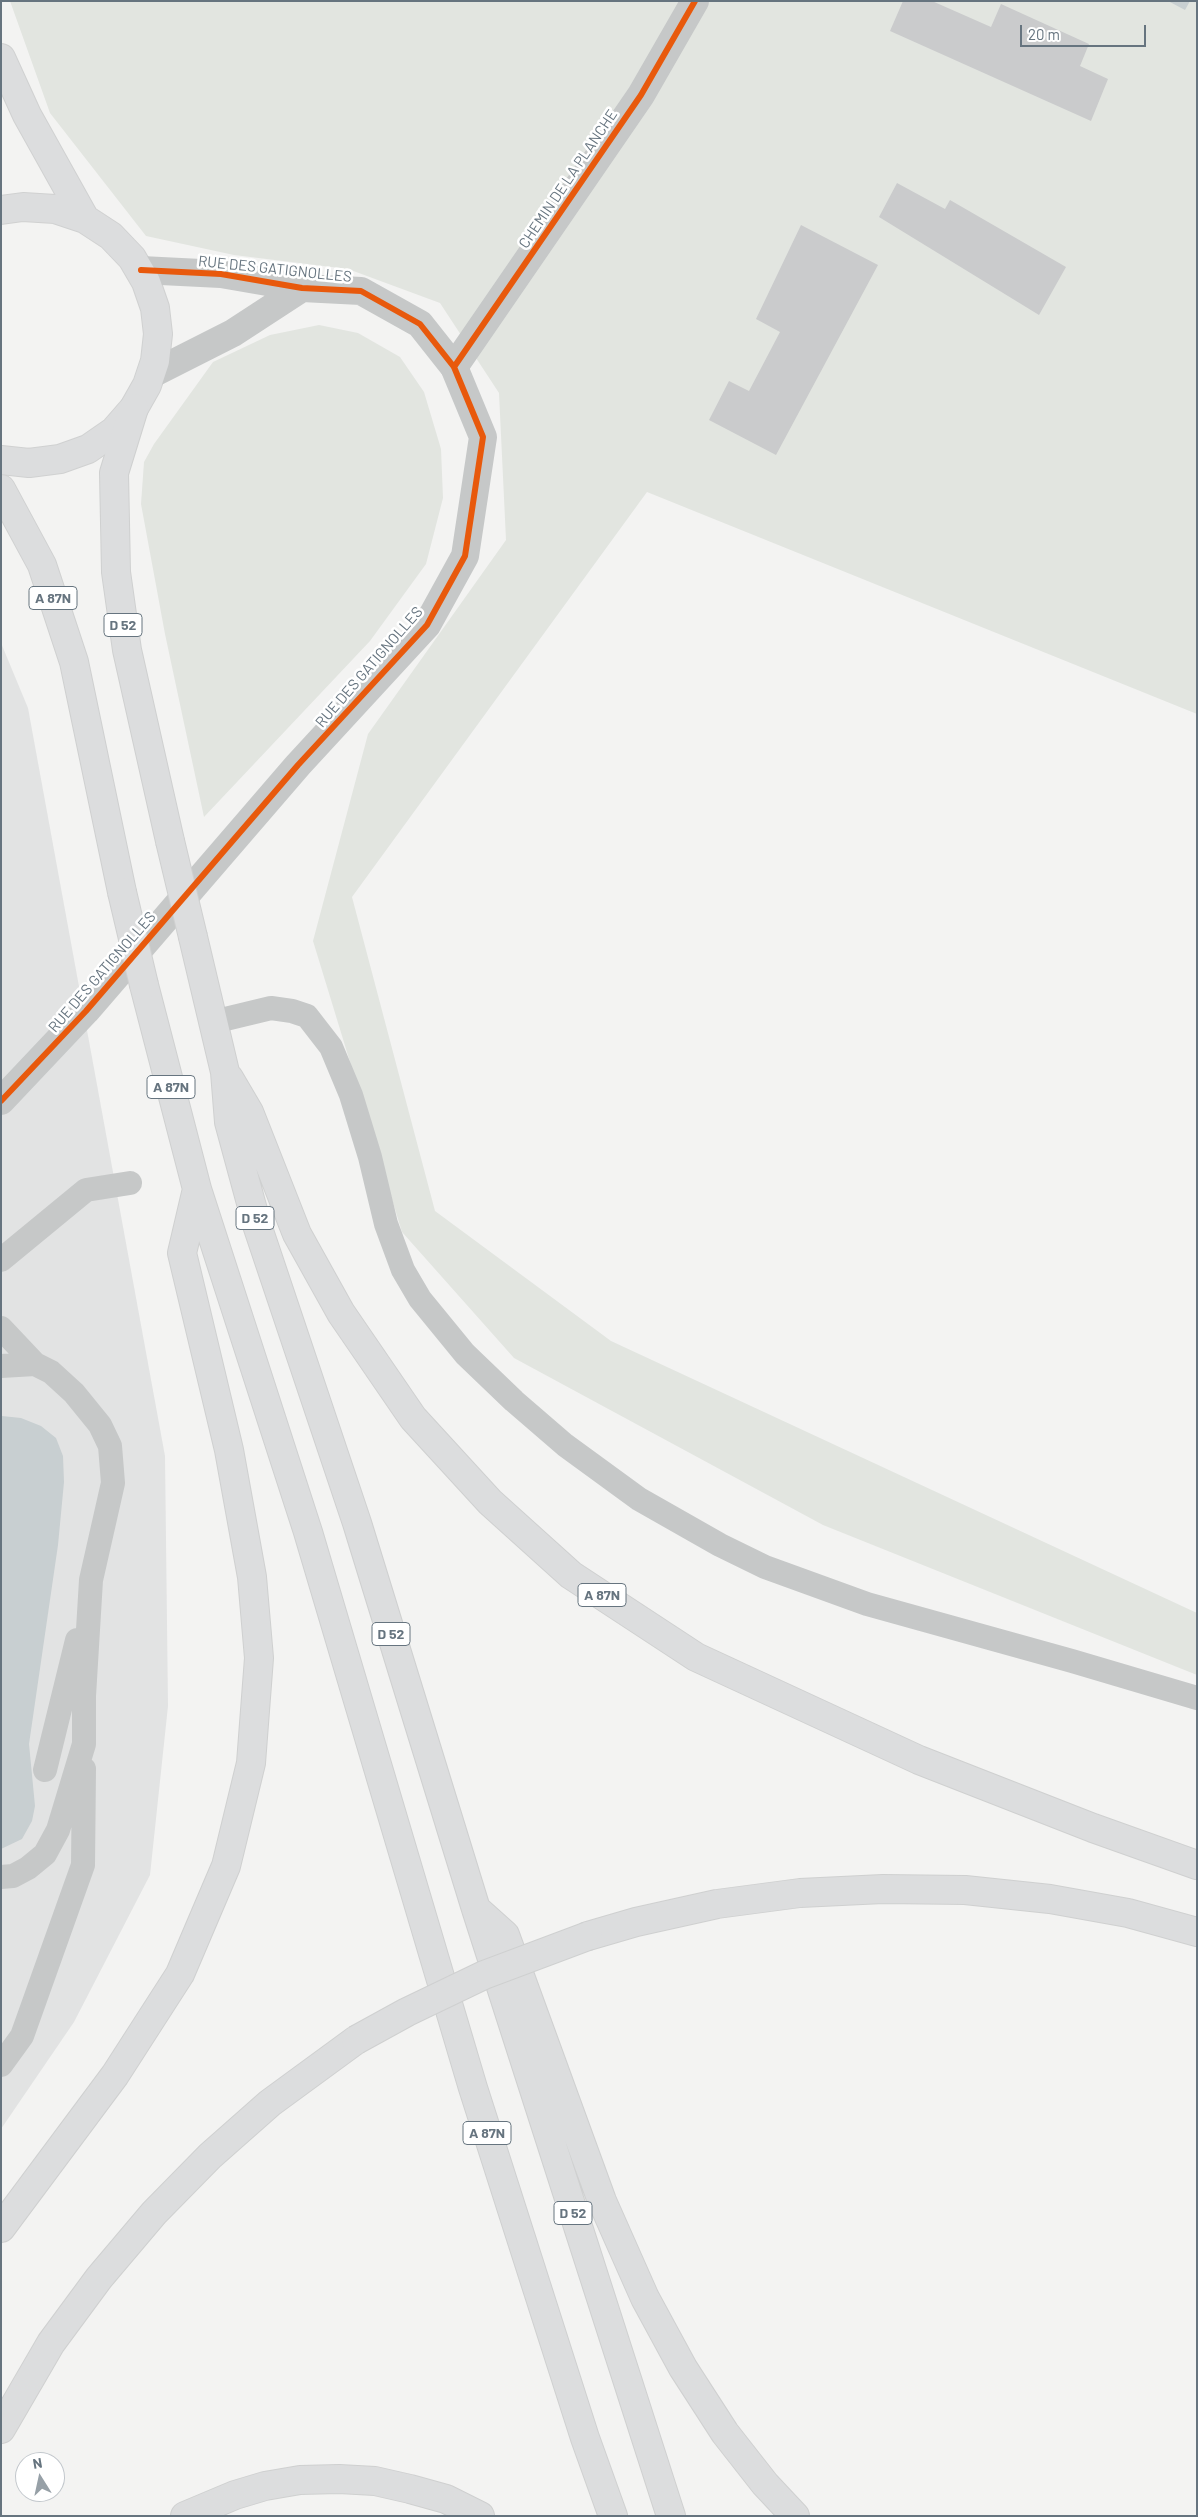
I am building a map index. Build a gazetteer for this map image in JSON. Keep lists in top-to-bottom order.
{
  "streets": {
    "main road": ["A 87N", "D 52"],
    "street": ["CHEMIN DE LA PLANCHE", "RUE DES GATIGNOLLES"]
  },
  "crossings": [
    ["CHEMIN DE LA PLANCHE", "RUE DES GATIGNOLLES"],
    ["A 87N", "D 52"]
  ],
  "scale_bar": "20 m",
  "north": "top"
}
